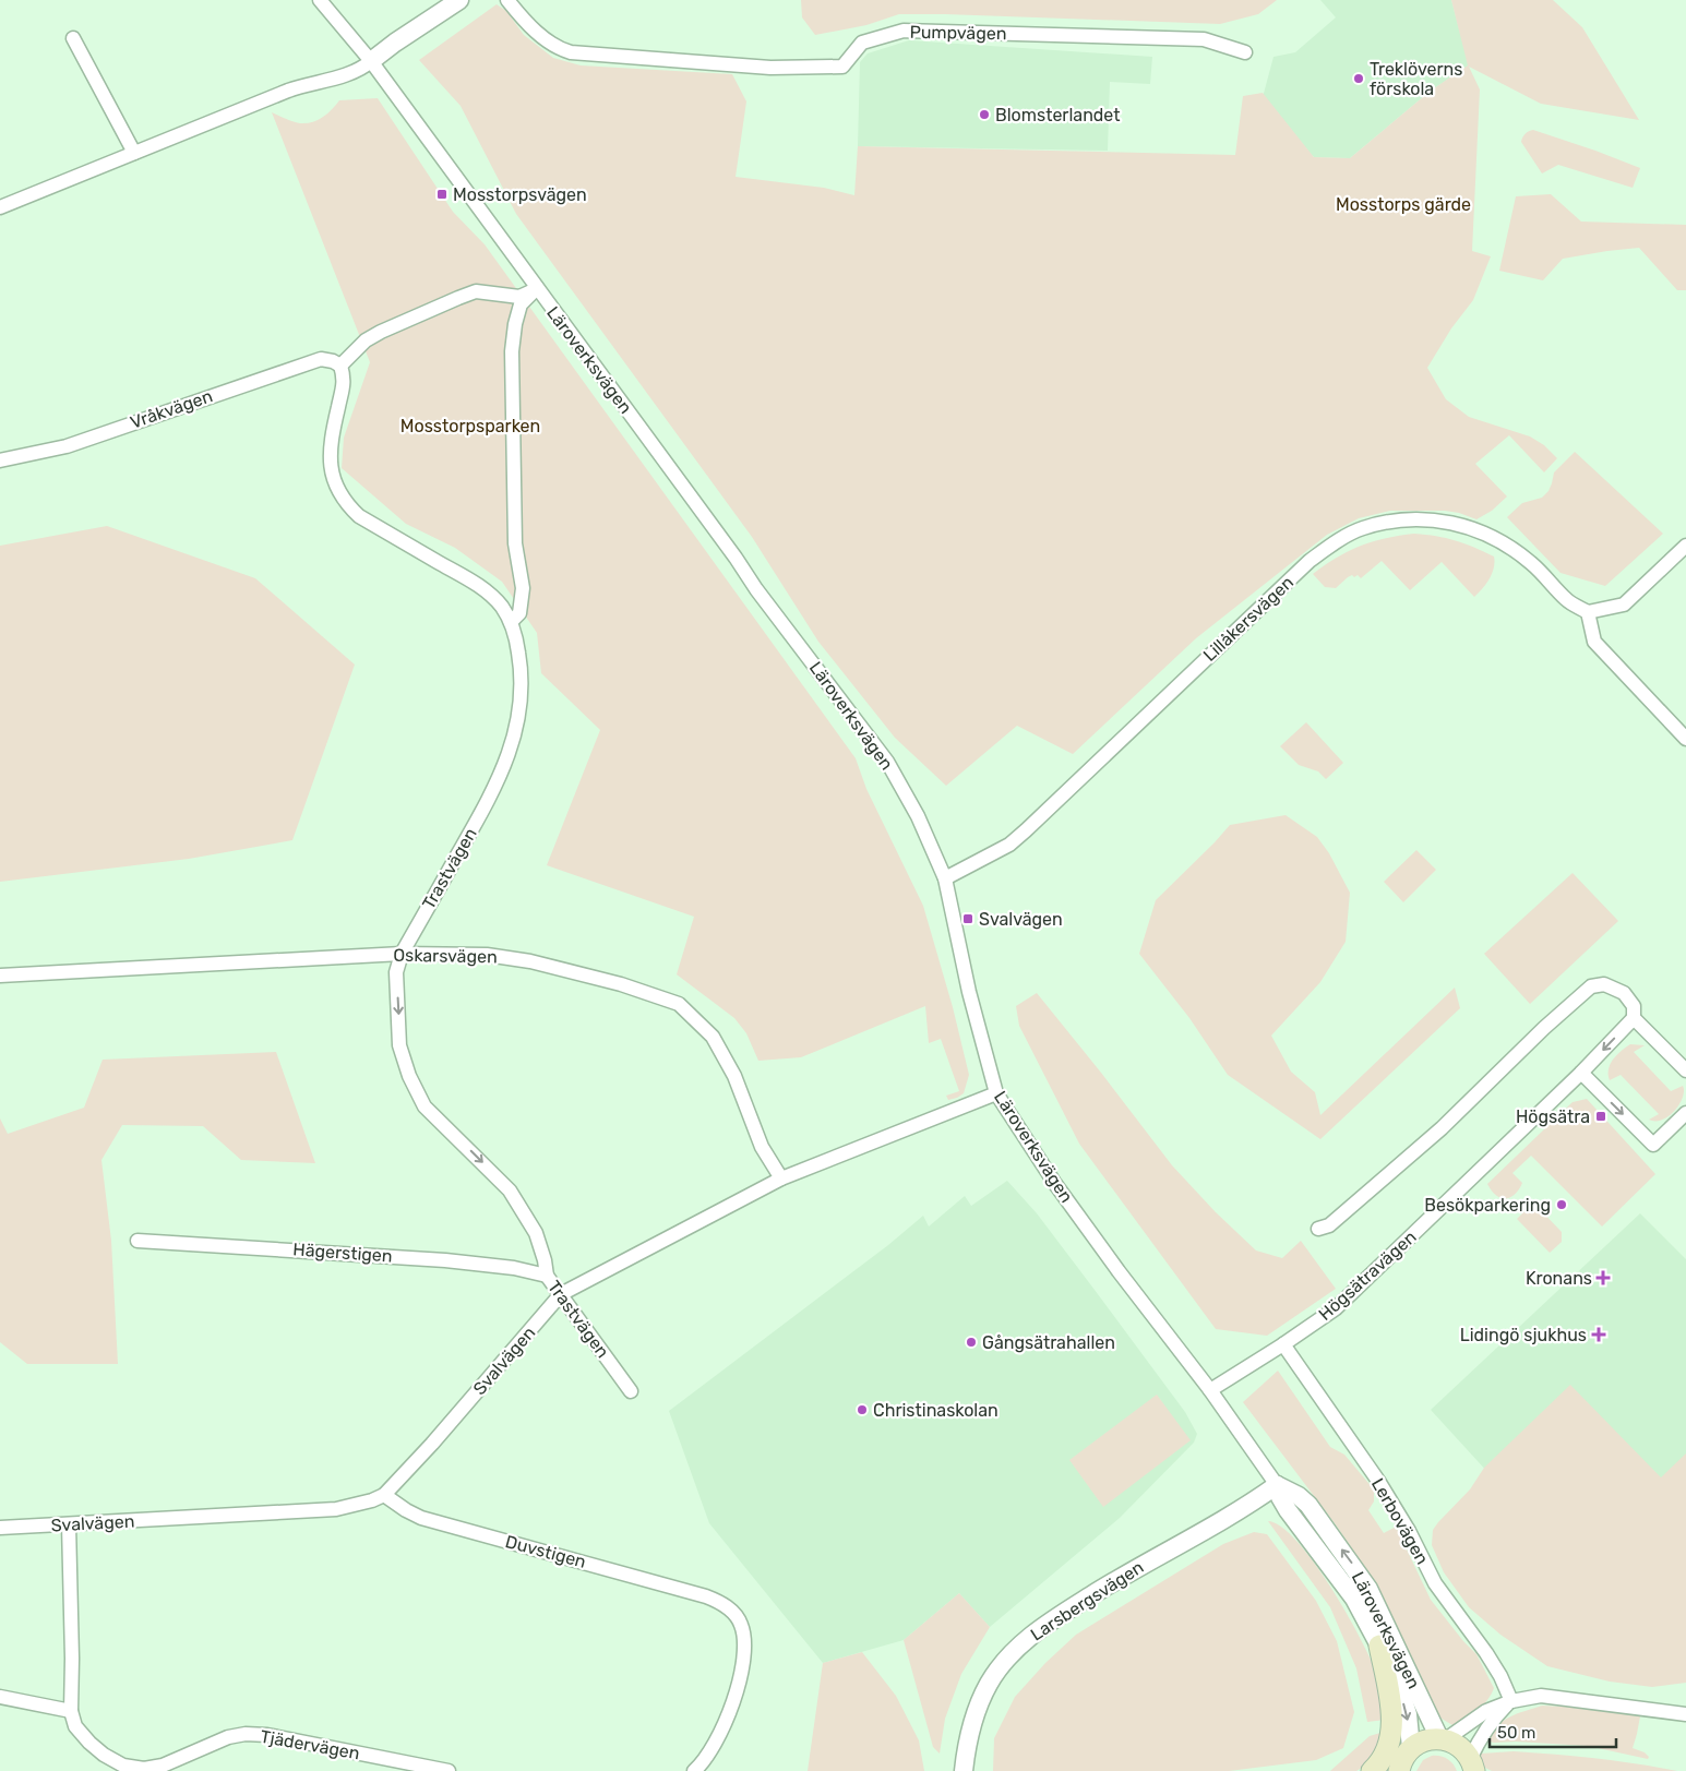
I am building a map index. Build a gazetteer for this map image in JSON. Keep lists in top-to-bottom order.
{
  "streets": {
    "street": [
      "Pumpvägen",
      "Läroverksvägen",
      "Vråkvägen",
      "Lillåkersvägen",
      "Trastvägen",
      "Oskarsvägen",
      "Hägerstigen",
      "Högsätravägen",
      "Svalvägen",
      "Lerbovägen",
      "Duvstigen",
      "Larsbergsvägen",
      "Tjädervägen"
    ]
  },
  "crossings": [
    ["Läroverksvägen", "Lillåkersvägen"],
    ["Läroverksvägen", "Högsätravägen"],
    ["Läroverksvägen", "Svalvägen"],
    ["Läroverksvägen", "Larsbergsvägen"],
    ["Vråkvägen", "Trastvägen"],
    ["Trastvägen", "Oskarsvägen"],
    ["Trastvägen", "Hägerstigen"],
    ["Trastvägen", "Svalvägen"],
    ["Oskarsvägen", "Svalvägen"],
    ["Högsätravägen", "Lerbovägen"],
    ["Svalvägen", "Duvstigen"],
    ["Svalvägen", "Tjädervägen"]
  ],
  "parks": ["Mosstorps gärde", "Mosstorpsparken"],
  "places": {
    "other": [
      "Treklöverns förskola",
      "Blomsterlandet",
      "Besökparkering",
      "Gångsätrahallen",
      "Christinaskolan"
    ],
    "transit": ["Mosstorpsvägen", "Svalvägen", "Högsätra"],
    "health": ["Kronans", "Lidingö sjukhus"]
  },
  "scale_bar": "50 m"
}
